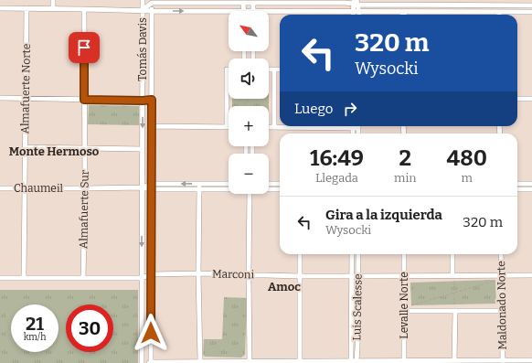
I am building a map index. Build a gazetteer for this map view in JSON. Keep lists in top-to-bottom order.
{
  "streets": {
    "street": [
      "Tomás Davis",
      "Almafuerte Norte",
      "Chaumeil",
      "Almafuerte Sur",
      "Marconi",
      "Levalle Norte",
      "Maldonado Norte",
      "Luis Scalesse"
    ]
  },
  "crossings": [
    ["Tomás Davis", "Chaumeil"],
    ["Tomás Davis", "Marconi"],
    ["Almafuerte Norte", "Chaumeil"],
    ["Almafuerte Norte", "Marconi"],
    ["Chaumeil", "Almafuerte Sur"],
    ["Almafuerte Sur", "Marconi"],
    ["Marconi", "Levalle Norte"],
    ["Marconi", "Maldonado Norte"],
    ["Marconi", "Luis Scalesse"]
  ],
  "districts": ["Monte Hermoso", "Amoc"],
  "north": "top left",
  "page": {
    "map_buttons": ["+", "−"],
    "turn": ["320 m", "Wysocki"],
    "then": "Luego",
    "eta": [
      "16:49",
      "Llegada",
      "2",
      "min",
      "480",
      "m"
    ],
    "list": [
      {
        "name": "Gira a la izquierda",
        "note": "Wysocki",
        "value": "320 m"
      }
    ],
    "speed": "21 km/h",
    "limit": "30"
  }
}
